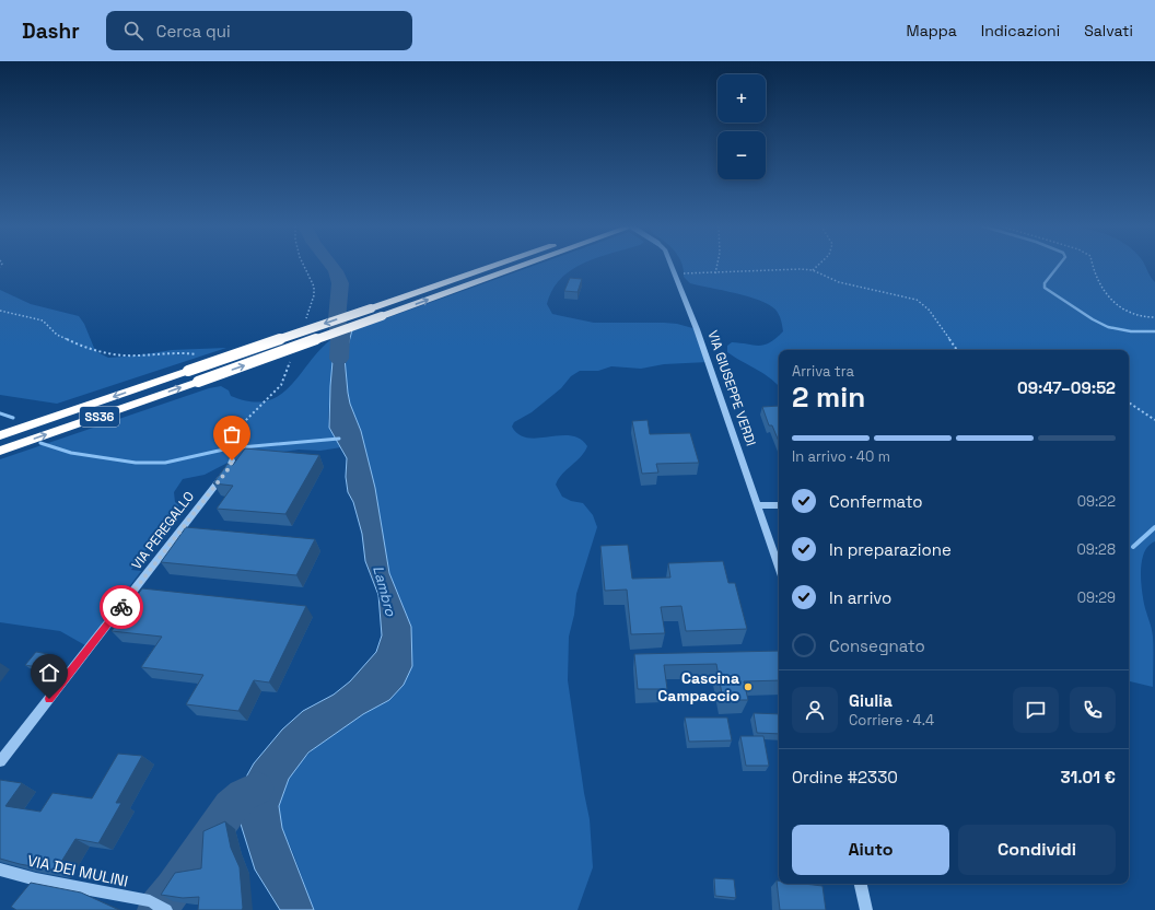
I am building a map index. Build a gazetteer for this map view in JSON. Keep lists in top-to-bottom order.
{
  "streets": {
    "highway": ["SS36"],
    "street": ["VIA GIUSEPPE VERDI", "VIA PEREGALLO", "VIA DEI MULINI"]
  },
  "water": ["Lambro"],
  "places": ["Cascina Campaccio"],
  "page": {
    "header": "Dashr",
    "search": "Cerca qui",
    "nav": ["Mappa", "Indicazioni", "Salvati"],
    "map_buttons": ["+", "−"],
    "heading": ["2 min", "Arriva tra", "09:47–09:52"],
    "panel": [
      "Giulia",
      "Corriere · 4.4",
      "Ordine #2330",
      "31.01 €"
    ],
    "bar": "In arrivo · 40 m",
    "list": [
      ["Confermato", "09:22"],
      ["In preparazione", "09:28"],
      ["In arrivo", "09:29"],
      "Consegnato"
    ],
    "buttons": ["Aiuto", "Condividi"]
  }
}
